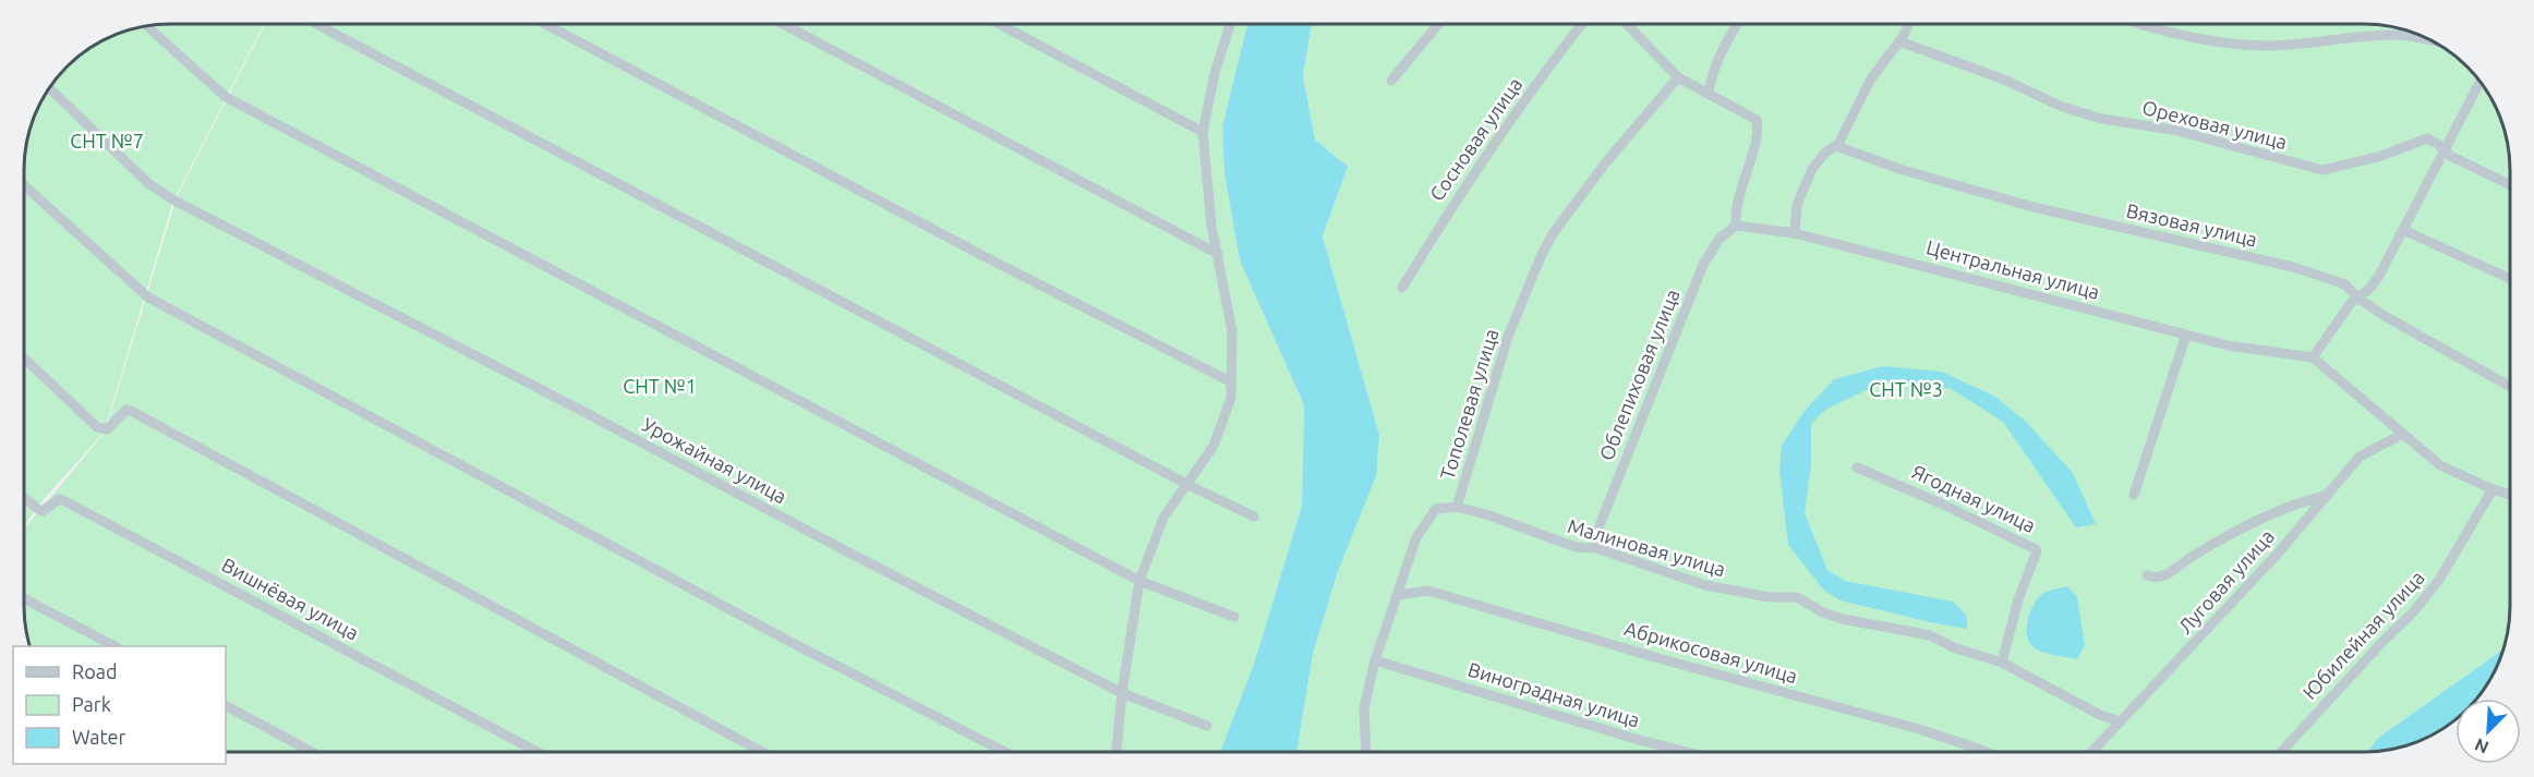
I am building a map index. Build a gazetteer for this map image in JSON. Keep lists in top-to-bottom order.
{
  "streets": {
    "street": [
      "Ореховая улица",
      "Сосновая улица",
      "Вязовая улица",
      "Центральная улица",
      "Облепиховая улица",
      "Тополевая улица",
      "Урожайная улица",
      "Ягодная улица",
      "Малиновая улица",
      "Луговая улица",
      "Вишнёвая улица",
      "Юбилейная улица",
      "Абрикосовая улица",
      "Виноградная улица"
    ]
  },
  "crossings": [
    ["Центральная улица", "Облепиховая улица"],
    ["Облепиховая улица", "Малиновая улица"],
    ["Тополевая улица", "Малиновая улица"],
    ["Тополевая улица", "Абрикосовая улица"],
    ["Тополевая улица", "Виноградная улица"],
    ["Ягодная улица", "Малиновая улица"],
    ["Малиновая улица", "Луговая улица"]
  ],
  "parks": ["СНТ №7", "СНТ №1", "СНТ №3"],
  "legend": ["Road", "Park", "Water"],
  "north": "bottom left"
}
